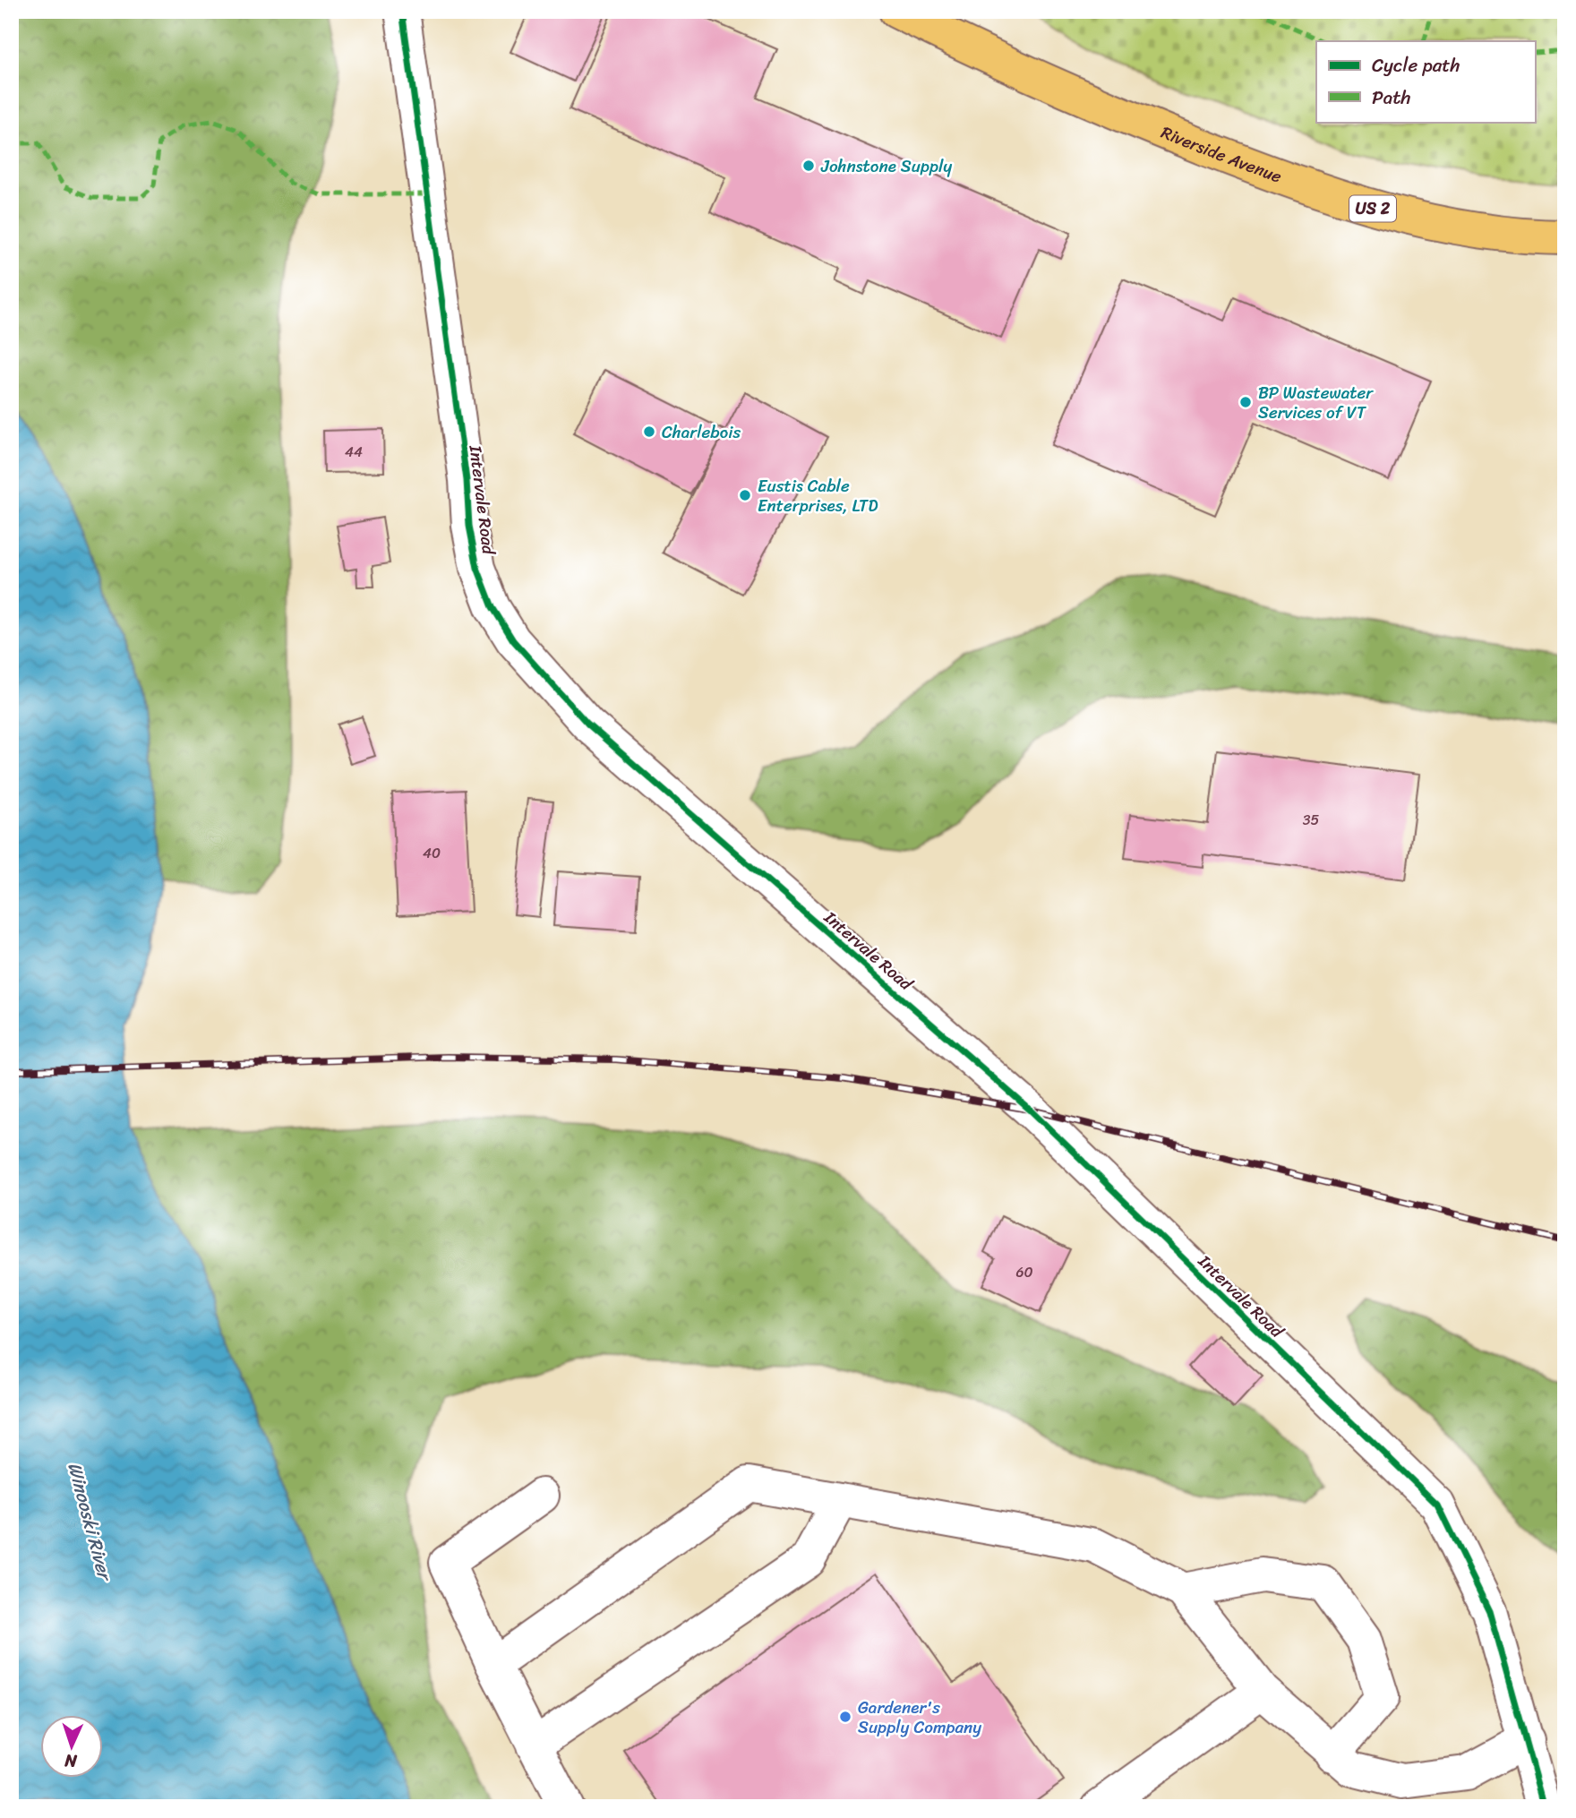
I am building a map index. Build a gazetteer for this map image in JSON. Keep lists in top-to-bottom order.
{
  "streets": {
    "main road": ["Riverside Avenue", "US 2"],
    "street": ["Intervale Road"]
  },
  "water": ["Winooski River"],
  "places": [
    "Johnstone Supply",
    "BP Wastewater Services of VT",
    "Charlebois",
    "Eustis Cable Enterprises, LTD",
    "Gardener's Supply Company"
  ],
  "house_numbers": [
    "44",
    "35",
    "40",
    "60"
  ],
  "legend": ["Cycle path", "Path"],
  "north": "bottom"
}
